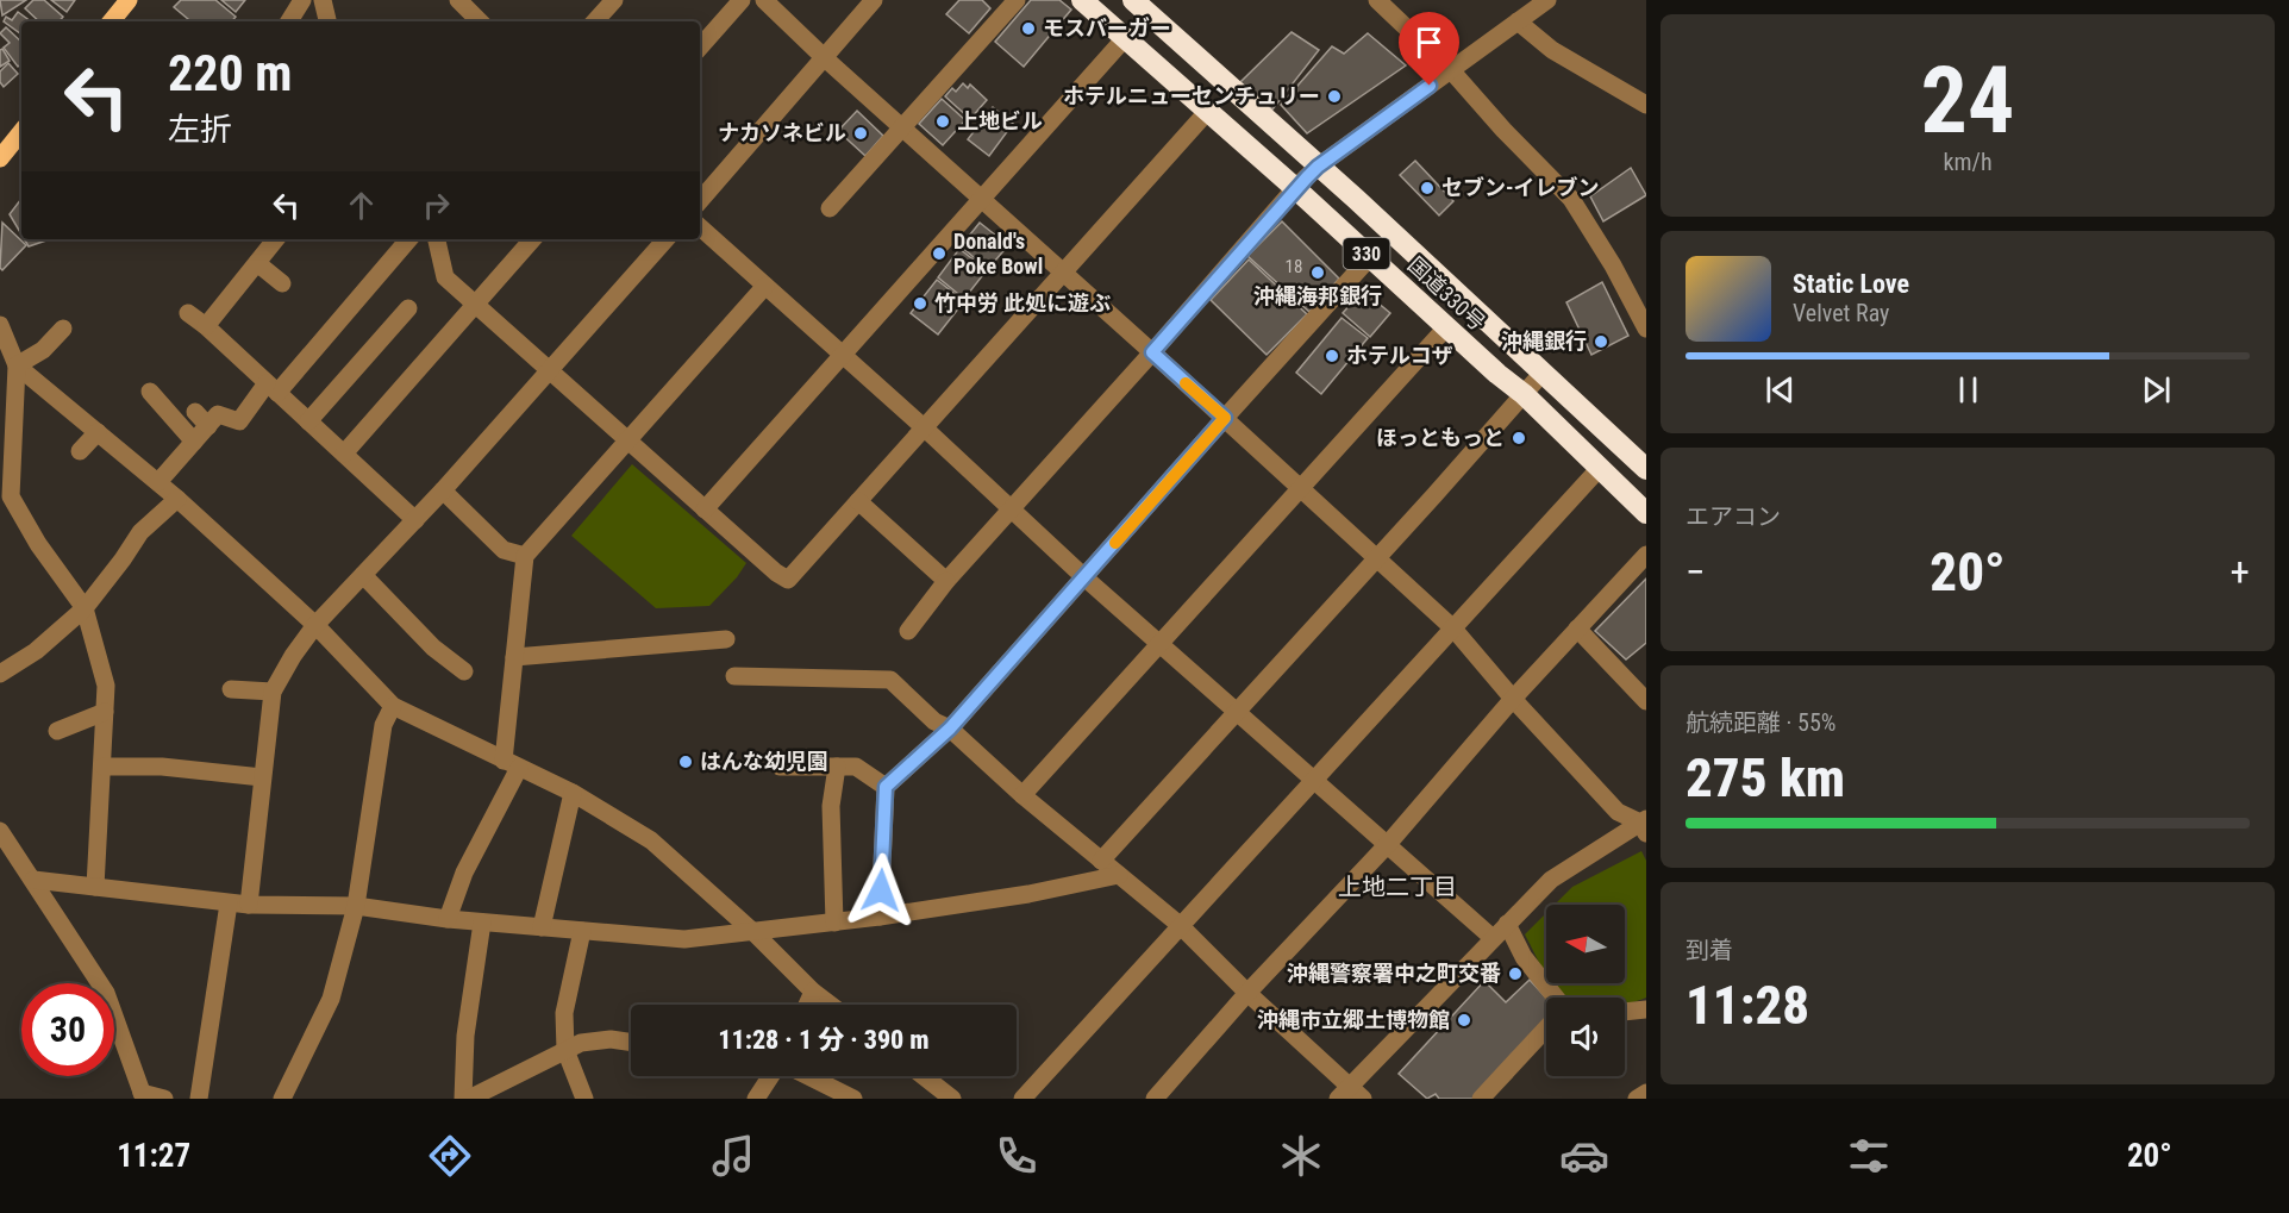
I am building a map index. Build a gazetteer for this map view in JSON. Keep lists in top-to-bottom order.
{
  "streets": {
    "highway": ["330", "国道330号"]
  },
  "districts": ["上地二丁目"],
  "places": [
    "モスバーガー",
    "ホテルニューセンチュリー",
    "上地ビル",
    "ナカソネビル",
    "セブン-イレブン",
    "Donald's Poke Bowl",
    "沖縄海邦銀行",
    "竹中労 此処に遊ぶ",
    "沖縄銀行",
    "ホテルコザ",
    "ほっともっと",
    "はんな幼児園",
    "沖縄警察署中之町交番",
    "沖縄市立郷土博物館"
  ],
  "house_numbers": ["18"],
  "north": "left",
  "page": {
    "tile": [
      ["24", "km/h"],
      "エアコン",
      ["航続距離 · 55%", "275 km"],
      ["到着", "11:28"]
    ],
    "turn": ["220 m", "左折"],
    "song": ["Static Love", "Velvet Ray"],
    "heat": ["−", "20°", "+"],
    "limit": "30",
    "trip": "11:28 · 1 分 · 390 m",
    "tabs": ["11:27", "20°"]
  }
}
